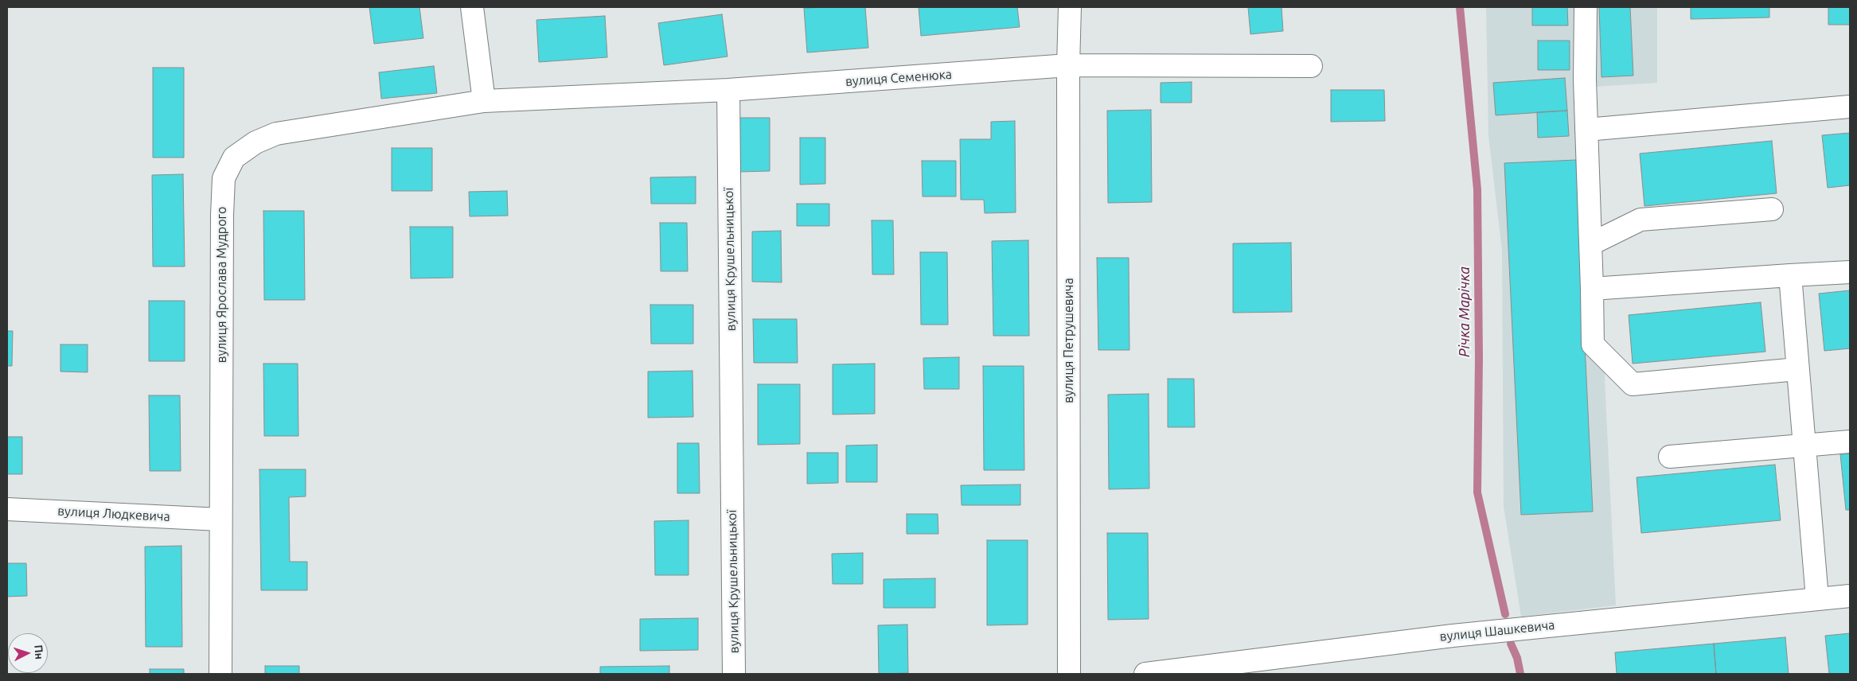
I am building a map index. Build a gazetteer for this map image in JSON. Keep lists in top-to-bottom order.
{
  "streets": {
    "street": [
      "вулиця Семенюка",
      "вулиця Крушельницької",
      "вулиця Ярослава Мудрого",
      "вулиця Петрушевича",
      "вулиця Людкевича",
      "вулиця Шашкевича"
    ]
  },
  "crossings": [
    ["вулиця Семенюка", "вулиця Крушельницької"],
    ["вулиця Семенюка", "вулиця Петрушевича"],
    ["вулиця Ярослава Мудрого", "вулиця Людкевича"]
  ],
  "water": ["Річка Марічка"],
  "north": "right"
}
